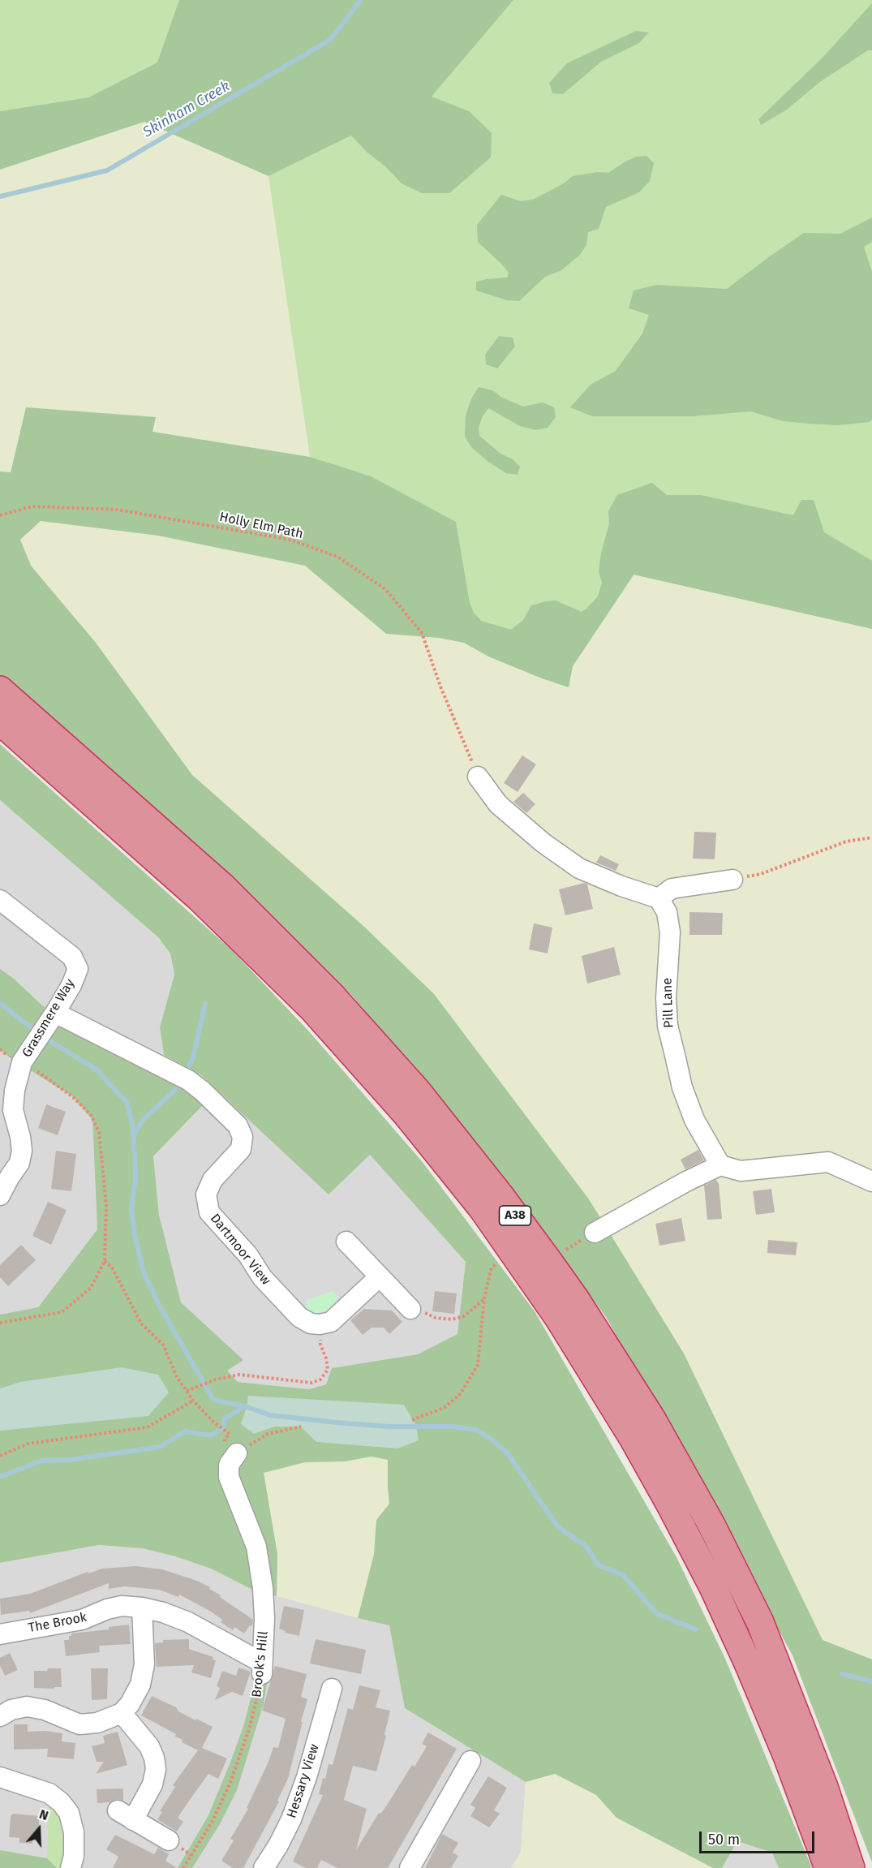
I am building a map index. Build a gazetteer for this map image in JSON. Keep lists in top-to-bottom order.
{
  "streets": {
    "highway": ["A38"],
    "street": [
      "Pill Lane",
      "Grassmere Way",
      "Dartmoor View",
      "The Brook",
      "Brook's Hill",
      "Hessary View"
    ],
    "path": ["Holly Elm Path"]
  },
  "crossings": [
    ["Grassmere Way", "Dartmoor View"],
    ["The Brook", "Brook's Hill"]
  ],
  "water": ["Skinham Creek"],
  "scale_bar": "50 m",
  "north": "top"
}
